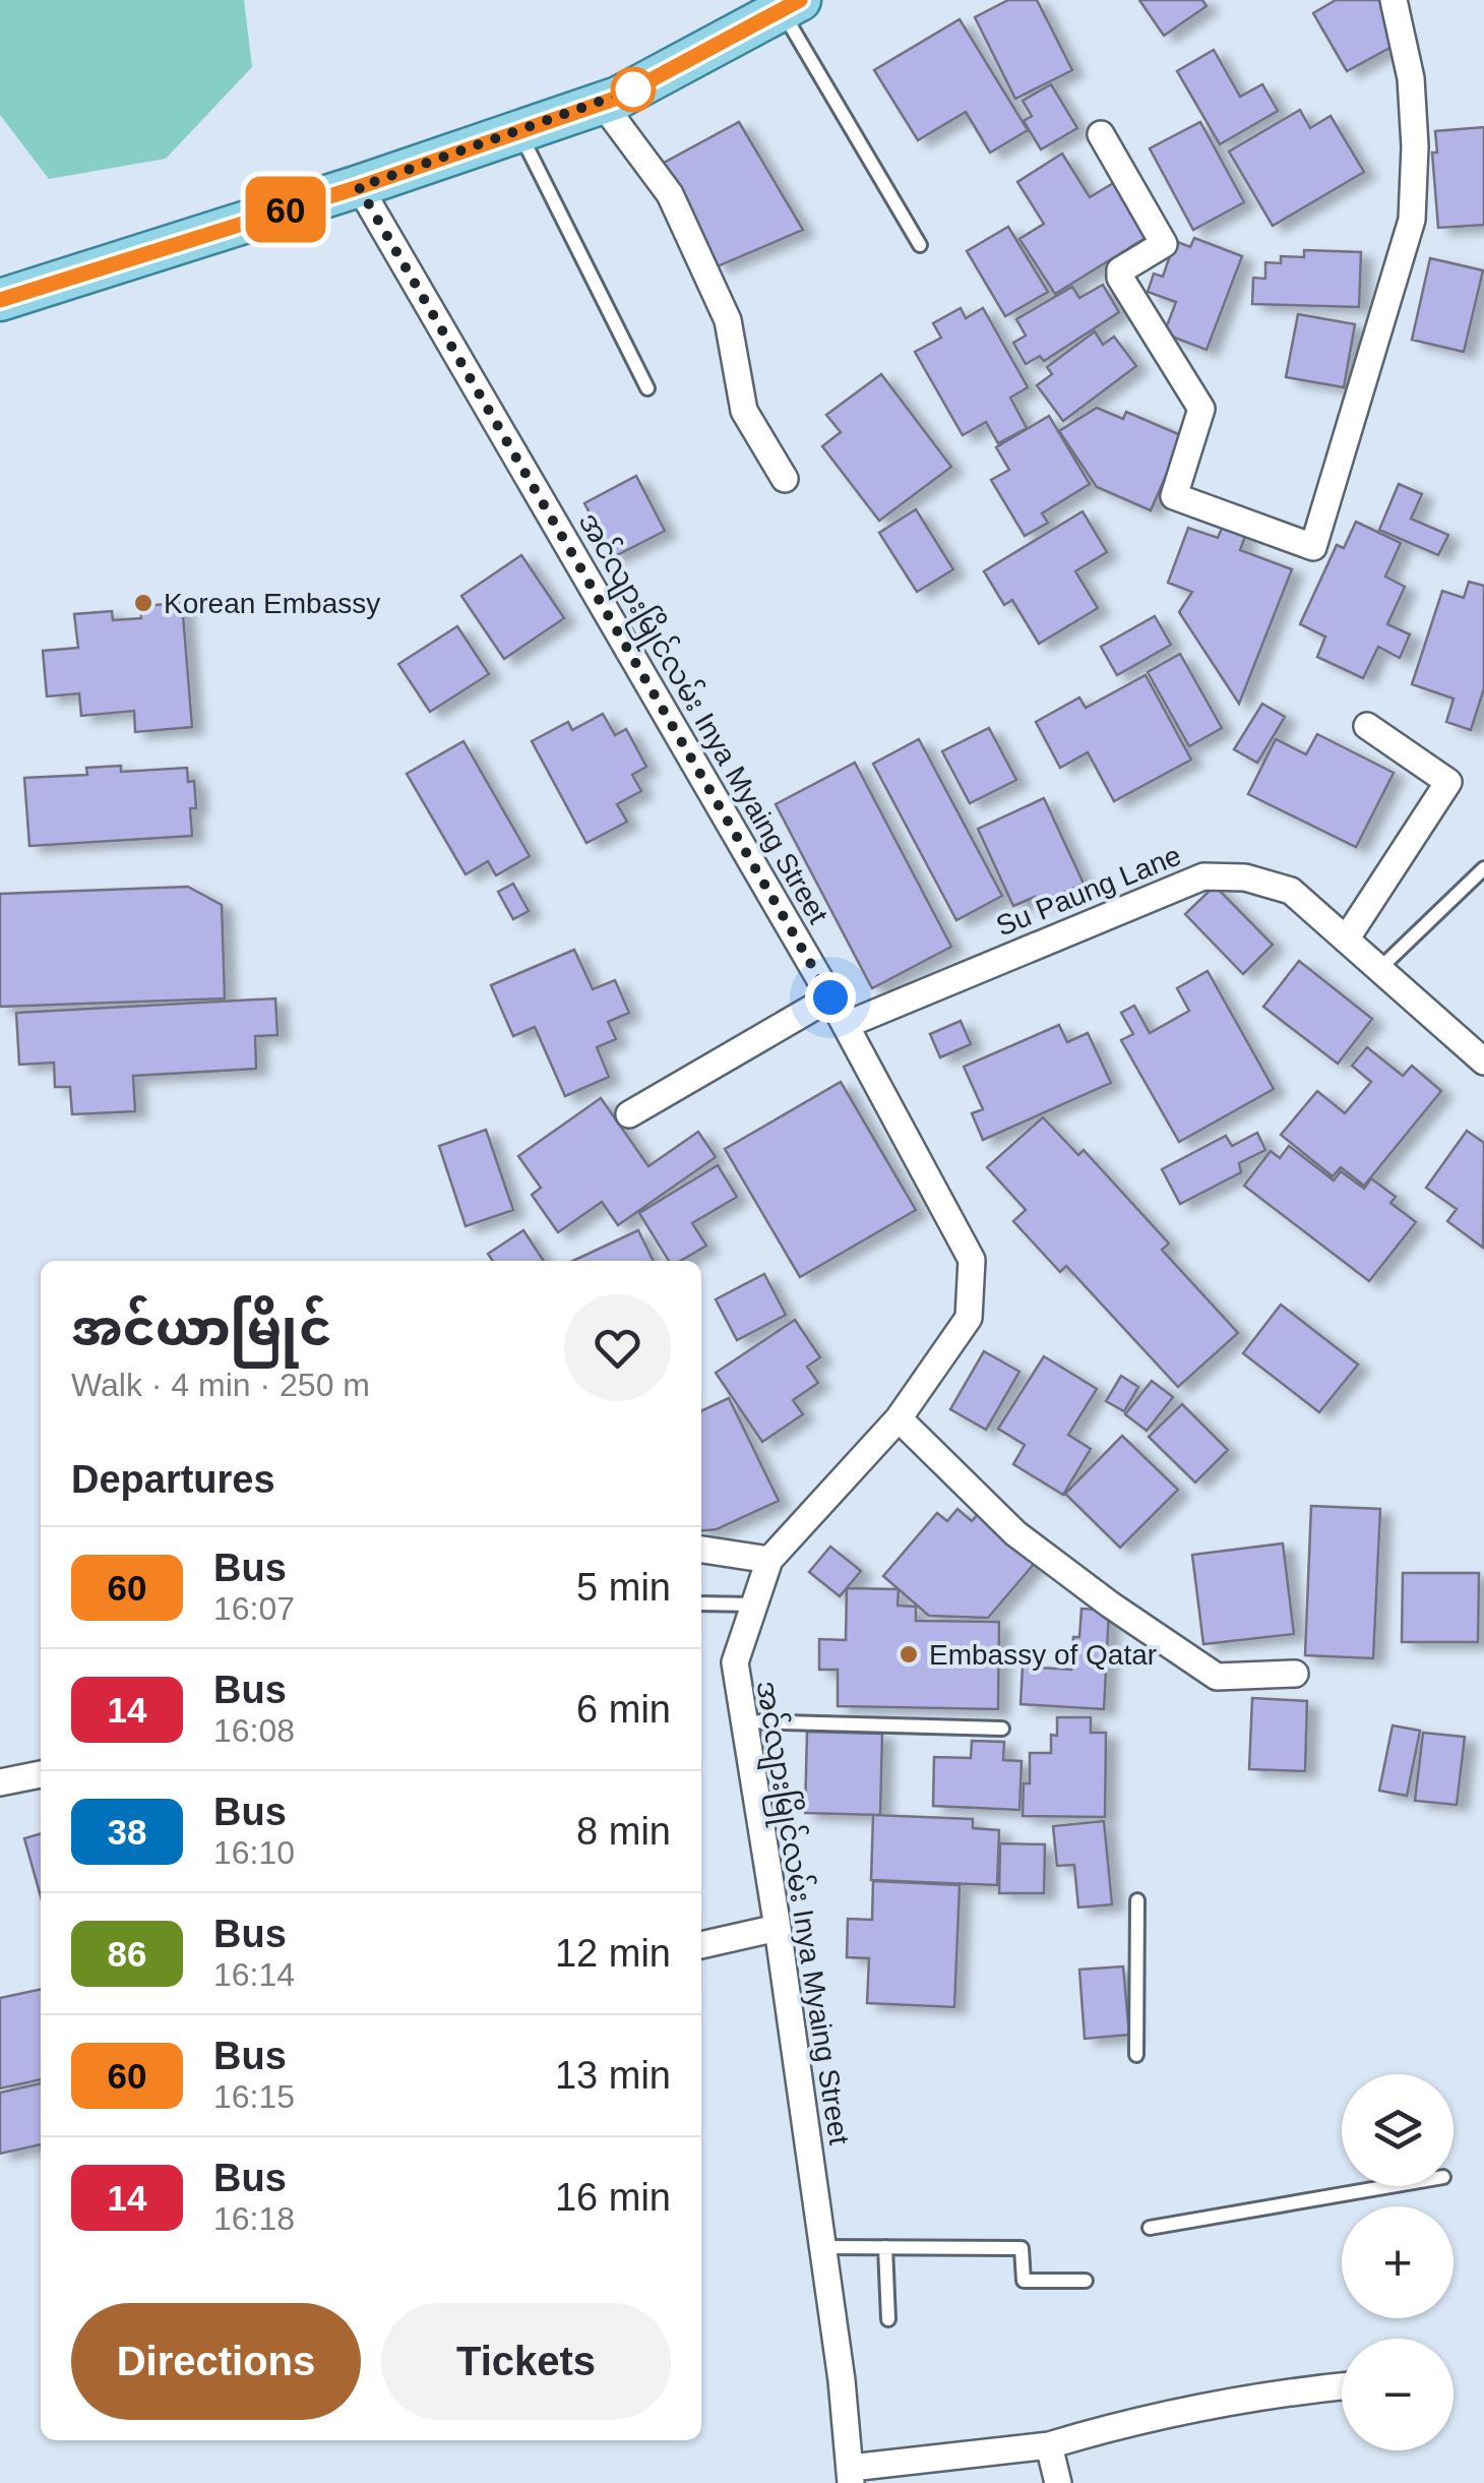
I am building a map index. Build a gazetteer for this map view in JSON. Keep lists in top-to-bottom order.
{
  "streets": {
    "street": ["အင်လျားမြိုင်လမ်း Inya Myaing Street", "Su Paung Lane"]
  },
  "crossings": [
    ["အင်လျားမြိုင်လမ်း Inya Myaing Street", "Su Paung Lane"]
  ],
  "places": ["Korean Embassy", "Embassy of Qatar"],
  "lines": ["bus line 60"],
  "page": {
    "on_map": "60",
    "heading": [
      ["အင်ယာမြိုင်", "Walk · 4 min · 250 m"],
      "Departures"
    ],
    "list": [
      {
        "mark": "60",
        "name": "Bus",
        "note": "16:07",
        "value": "5 min"
      },
      {
        "mark": "14",
        "name": "Bus",
        "note": "16:08",
        "value": "6 min"
      },
      {
        "mark": "38",
        "name": "Bus",
        "note": "16:10",
        "value": "8 min"
      },
      {
        "mark": "86",
        "name": "Bus",
        "note": "16:14",
        "value": "12 min"
      },
      {
        "mark": "60",
        "name": "Bus",
        "note": "16:15",
        "value": "13 min"
      },
      {
        "mark": "14",
        "name": "Bus",
        "note": "16:18",
        "value": "16 min"
      }
    ],
    "map_buttons": ["+", "−"],
    "buttons": ["Directions", "Tickets"]
  }
}
